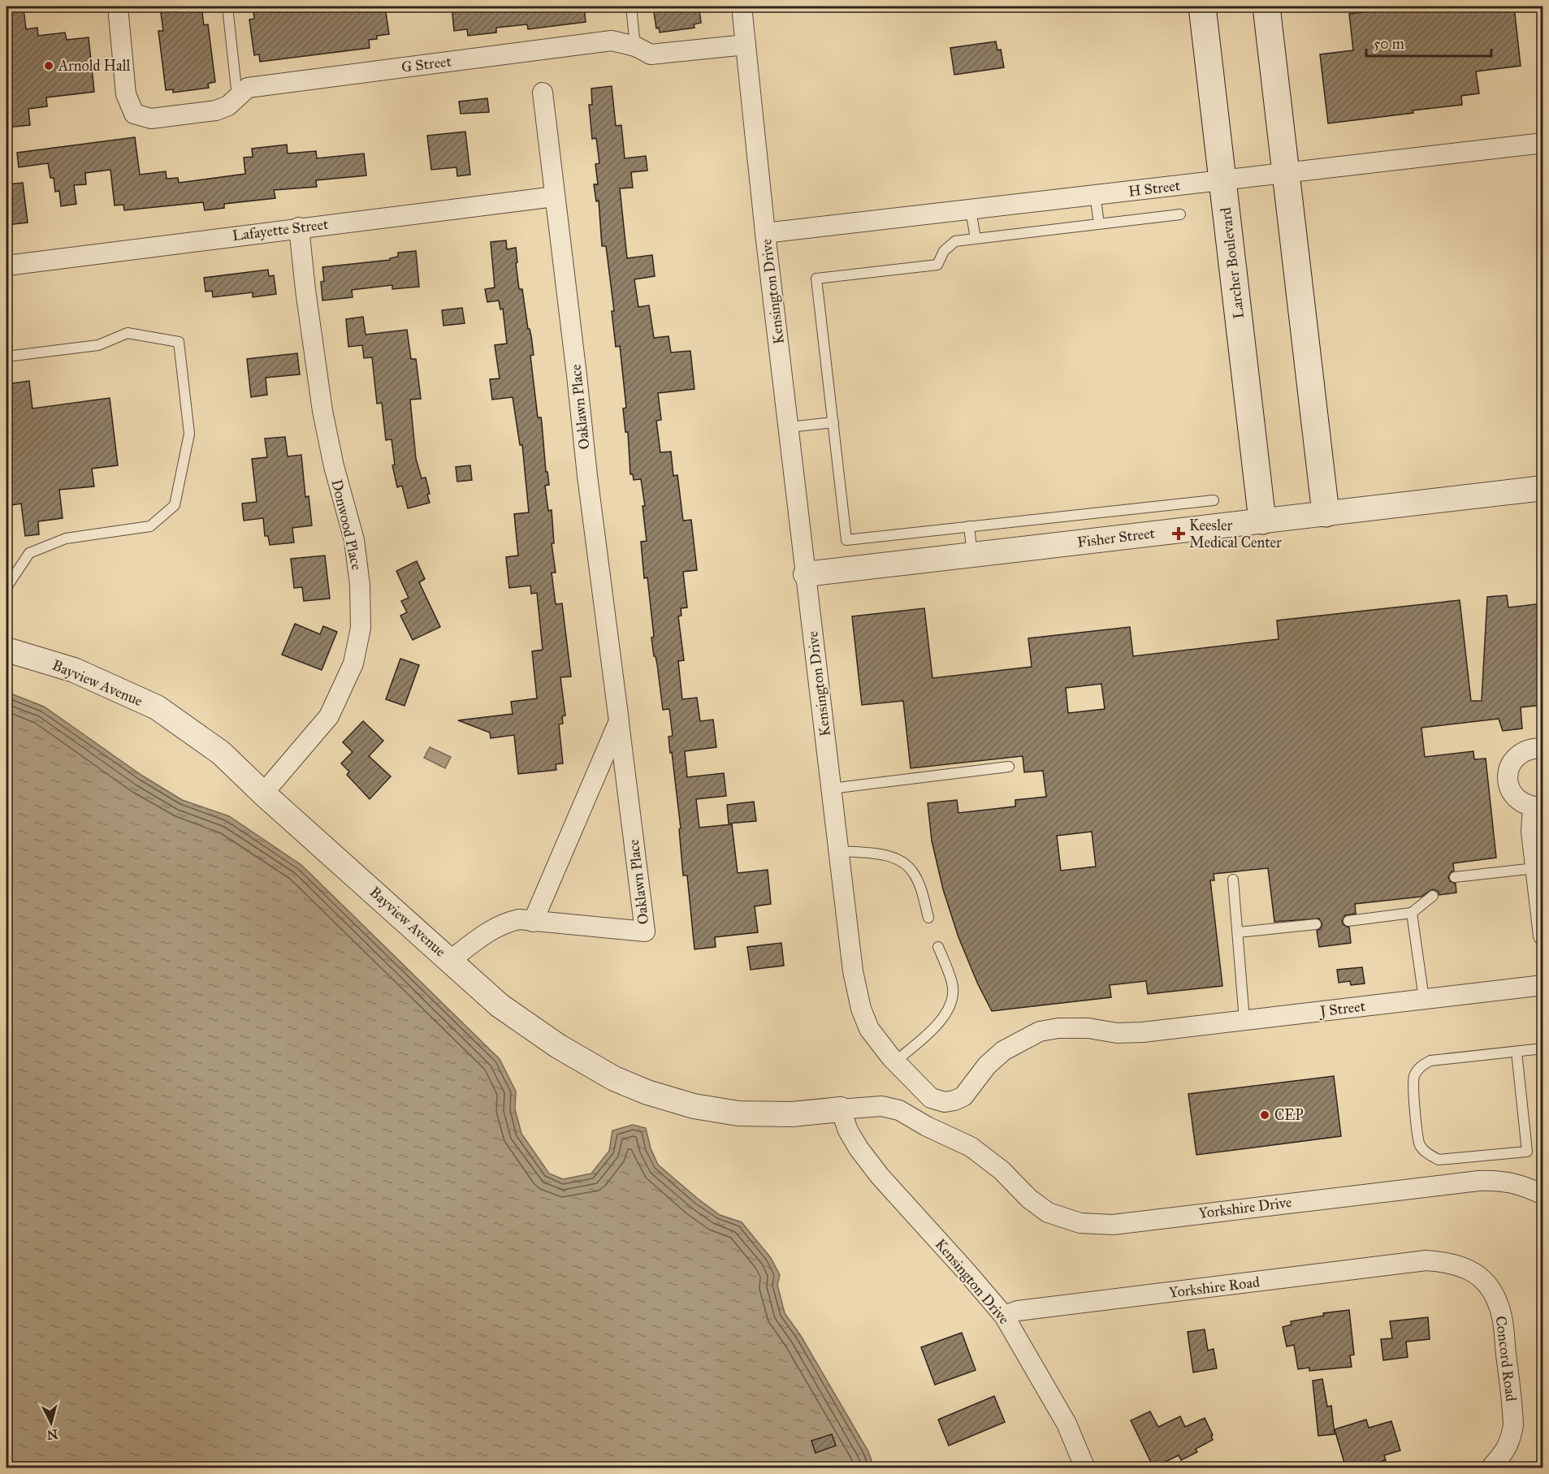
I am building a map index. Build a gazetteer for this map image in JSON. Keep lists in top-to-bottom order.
{
  "streets": {
    "main road": ["Larcher Boulevard"],
    "street": [
      "G Street",
      "H Street",
      "Lafayette Street",
      "Kensington Drive",
      "Oaklawn Place",
      "Donwood Place",
      "Fisher Street",
      "Bayview Avenue",
      "J Street",
      "Yorkshire Drive",
      "Yorkshire Road",
      "Concord Road"
    ]
  },
  "crossings": [
    ["G Street", "Kensington Drive"],
    ["H Street", "Larcher Boulevard"],
    ["H Street", "Kensington Drive"],
    ["Lafayette Street", "Oaklawn Place"],
    ["Lafayette Street", "Donwood Place"],
    ["Larcher Boulevard", "Fisher Street"],
    ["Kensington Drive", "Fisher Street"],
    ["Kensington Drive", "Bayview Avenue"],
    ["Kensington Drive", "J Street"],
    ["Kensington Drive", "Yorkshire Drive"],
    ["Kensington Drive", "Yorkshire Road"],
    ["Oaklawn Place", "Bayview Avenue"],
    ["Donwood Place", "Bayview Avenue"],
    ["Bayview Avenue", "Yorkshire Drive"],
    ["Yorkshire Road", "Concord Road"]
  ],
  "places": {
    "other": ["Arnold Hall", "CEP"],
    "health": ["Keesler Medical Center"]
  },
  "scale_bar": "50 m",
  "north": "bottom"
}
